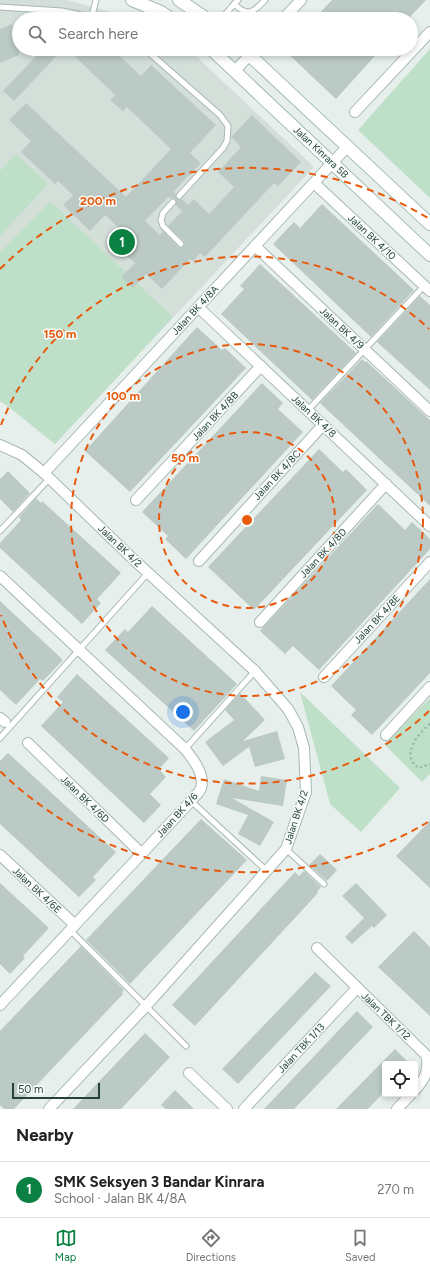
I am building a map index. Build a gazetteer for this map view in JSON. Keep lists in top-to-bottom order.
{
  "streets": {
    "street": [
      "Jalan Kinrara 5B",
      "Jalan BK 4/10",
      "Jalan BK 4/8A",
      "Jalan BK 4/9",
      "Jalan BK 4/8B",
      "Jalan BK 4/8",
      "Jalan BK 4/8C",
      "Jalan BK 4/2",
      "Jalan BK 4/8D",
      "Jalan BK 4/8E",
      "Jalan BK 4/6D",
      "Jalan BK 4/6",
      "Jalan BK 4/6E",
      "Jalan TBK 1/12",
      "Jalan TBK 1/13"
    ]
  },
  "crossings": [
    ["Jalan Kinrara 5B", "Jalan BK 4/8A"],
    ["Jalan BK 4/10", "Jalan BK 4/8A"],
    ["Jalan BK 4/8A", "Jalan BK 4/9"],
    ["Jalan BK 4/8A", "Jalan BK 4/8"],
    ["Jalan BK 4/8A", "Jalan BK 4/2"],
    ["Jalan BK 4/8B", "Jalan BK 4/8"],
    ["Jalan BK 4/8", "Jalan BK 4/8C"],
    ["Jalan BK 4/8", "Jalan BK 4/8D"],
    ["Jalan BK 4/6D", "Jalan BK 4/6"],
    ["Jalan BK 4/6", "Jalan BK 4/6E"],
    ["Jalan TBK 1/12", "Jalan TBK 1/13"]
  ],
  "scale_bar": "50 m",
  "page": {
    "search": "Search here",
    "pins": "1",
    "scale": "50 m",
    "heading": "Nearby",
    "list": [
      {
        "mark": "1",
        "name": "SMK Seksyen 3 Bandar Kinrara",
        "note": "School · Jalan BK 4/8A",
        "value": "270 m"
      }
    ],
    "nav": ["Map", "Directions", "Saved"]
  },
  "rings": [
    "200 m",
    "150 m",
    "100 m",
    "50 m"
  ]
}
